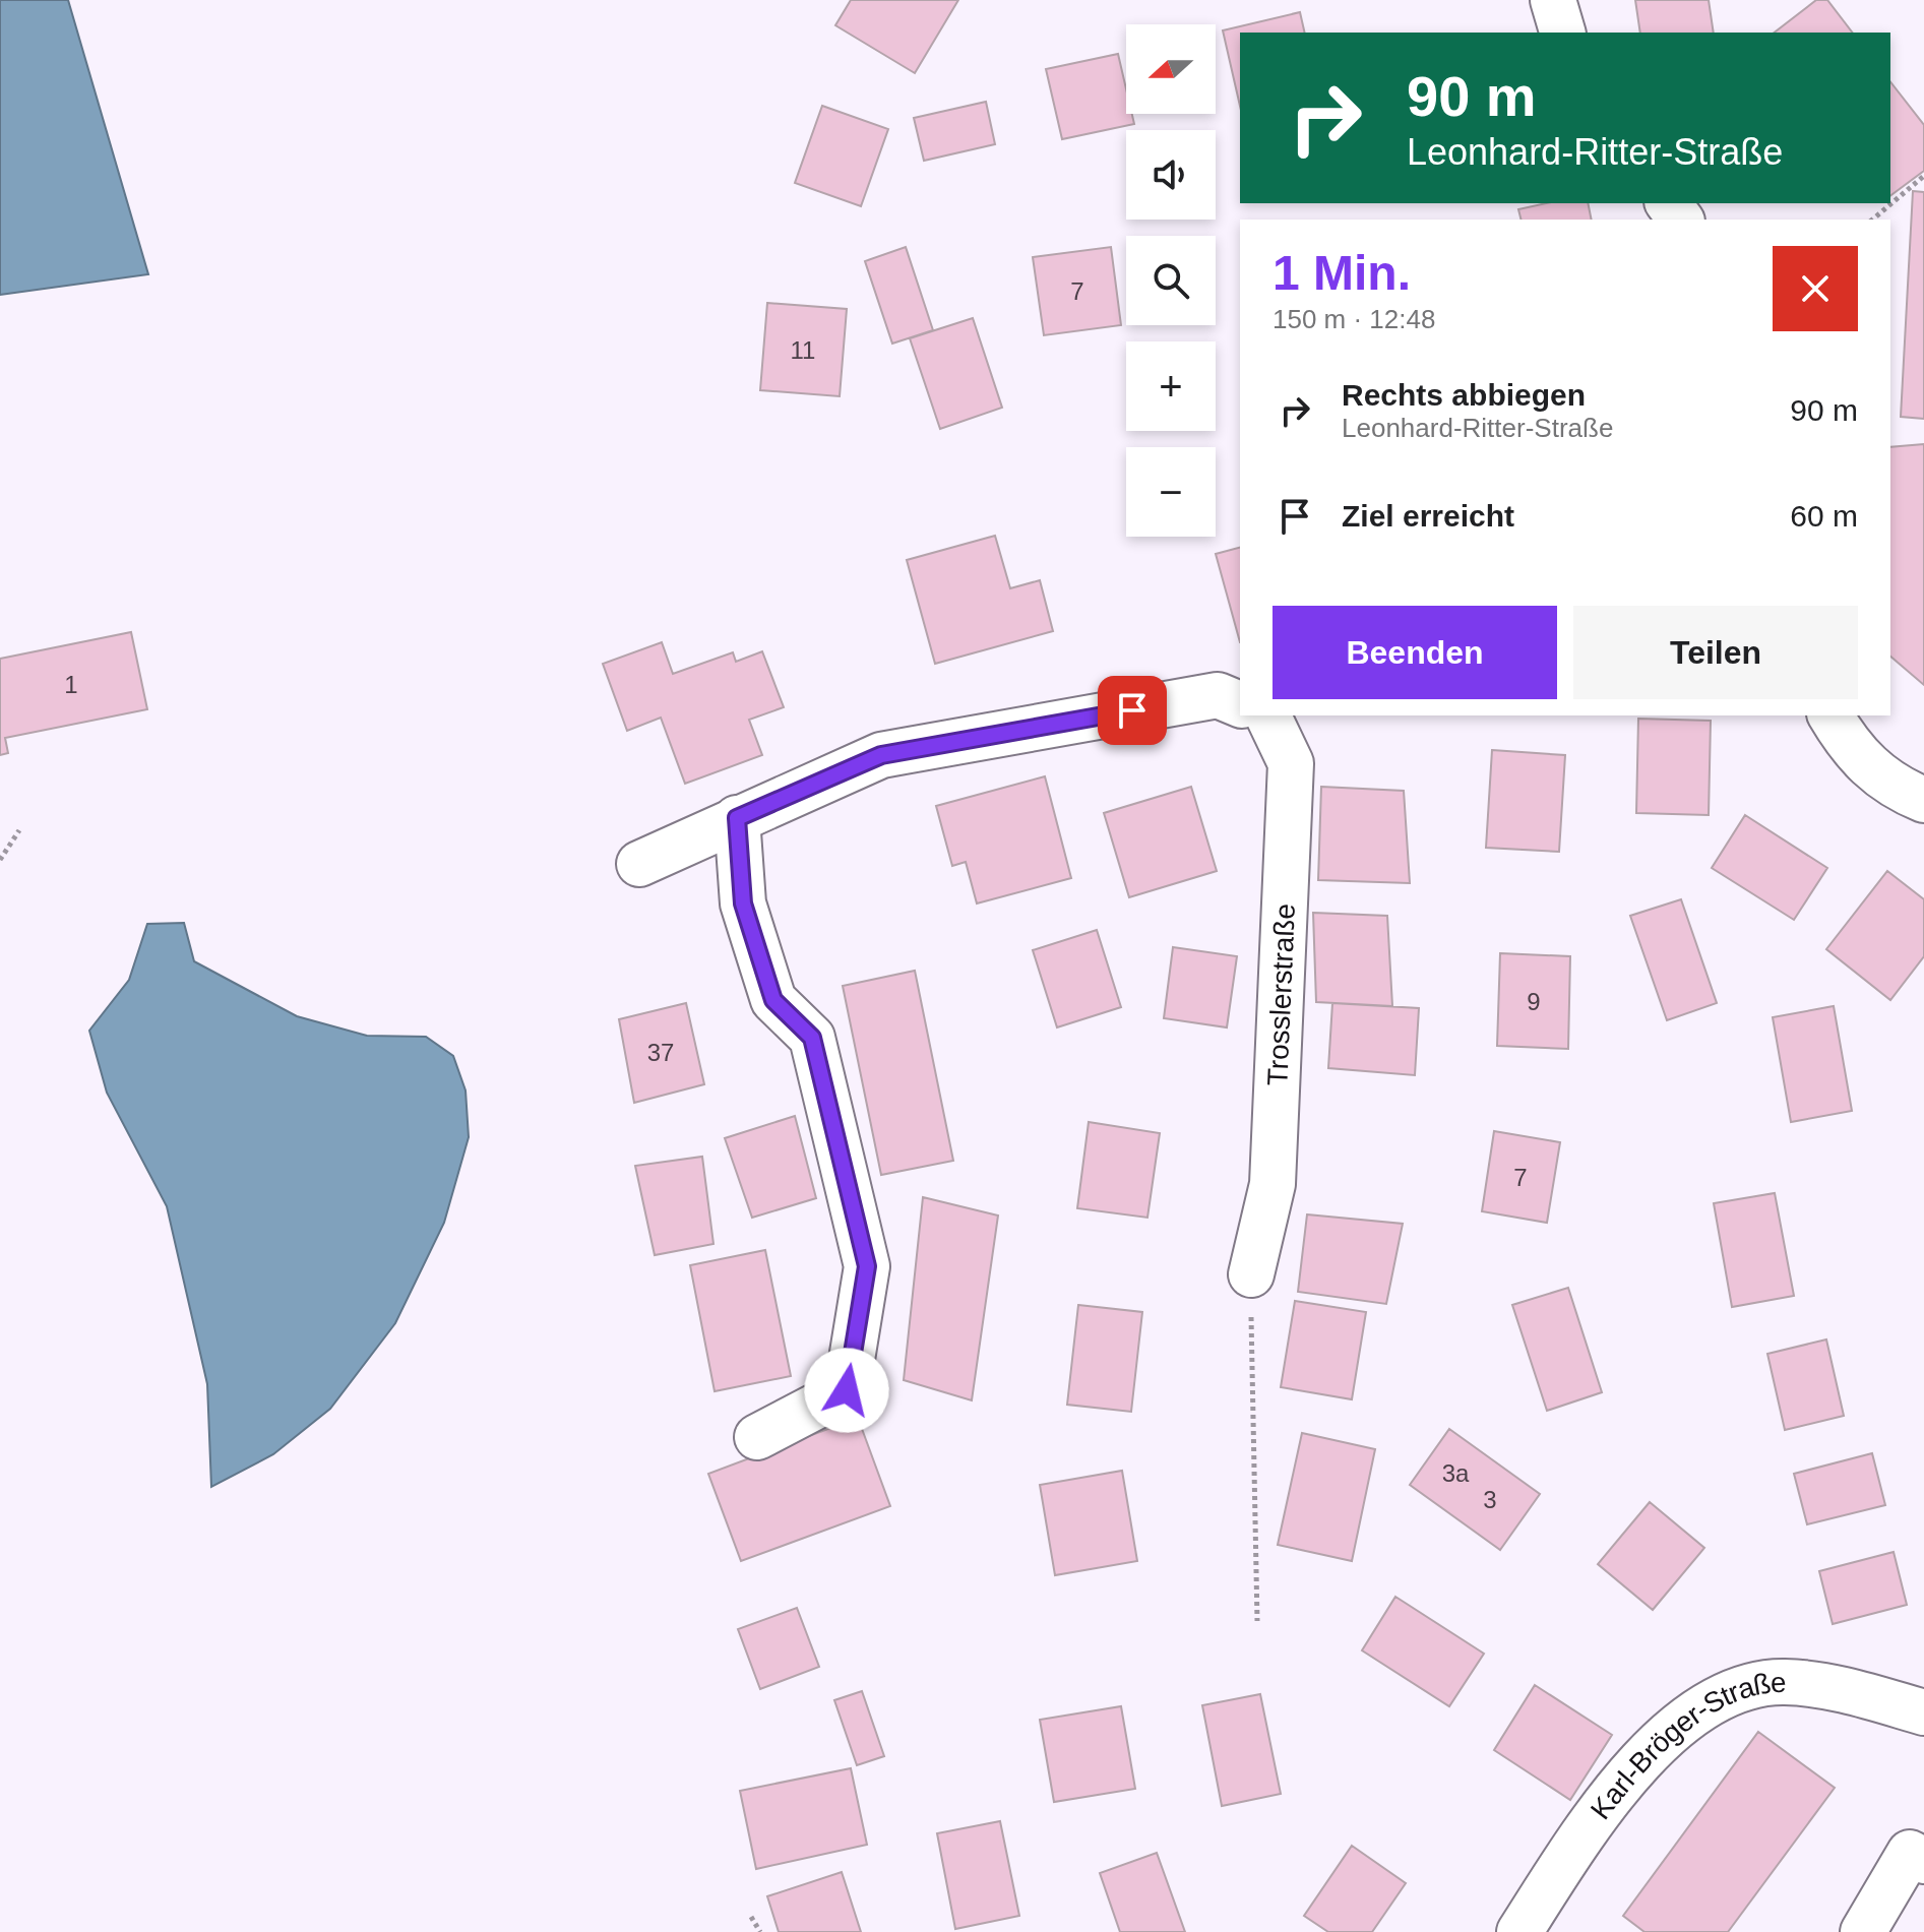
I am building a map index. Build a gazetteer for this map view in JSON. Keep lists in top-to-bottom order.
{
  "streets": {
    "street": ["Trosslerstraße", "Karl-Bröger-Straße"]
  },
  "house_numbers": [
    "7",
    "11",
    "1",
    "9",
    "37",
    "7",
    "3a",
    "3"
  ],
  "north": "left",
  "page": {
    "map_buttons": ["+", "−"],
    "turn": ["90 m", "Leonhard-Ritter-Straße"],
    "heading": ["1 Min.", "150 m · 12:48"],
    "list": [
      {
        "name": "Rechts abbiegen",
        "note": "Leonhard-Ritter-Straße",
        "value": "90 m"
      },
      {
        "name": "Ziel erreicht",
        "value": "60 m"
      }
    ],
    "buttons": ["Beenden", "Teilen"]
  }
}
